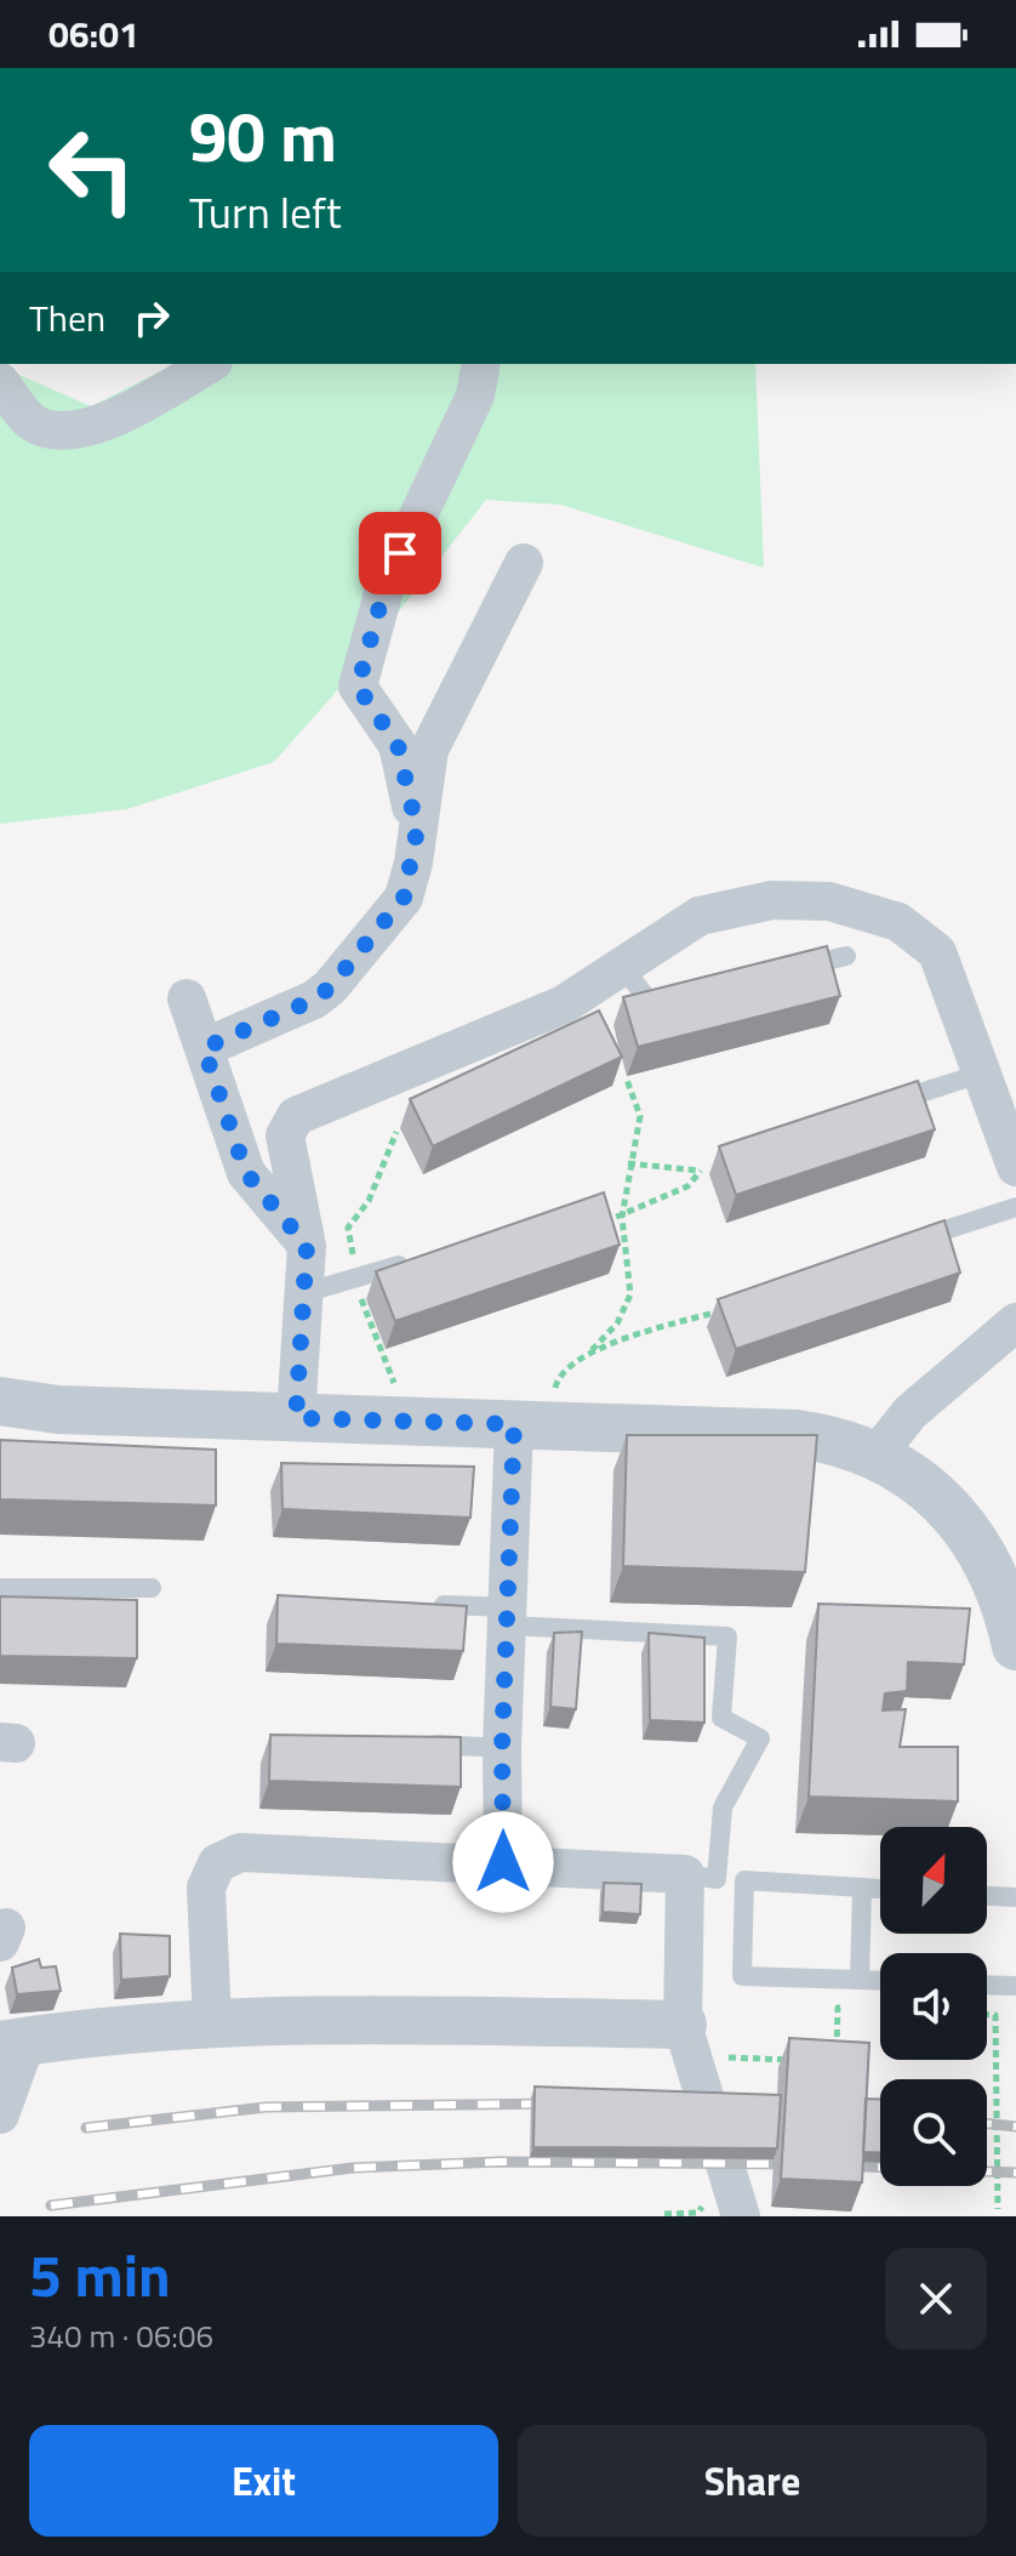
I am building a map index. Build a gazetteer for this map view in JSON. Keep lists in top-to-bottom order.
{
  "north": "top right",
  "page": {
    "status": "06:01",
    "turn": ["90 m", "Turn left"],
    "then": "Then",
    "heading": ["5 min", "340 m · 06:06"],
    "buttons": ["Exit", "Share"]
  }
}
